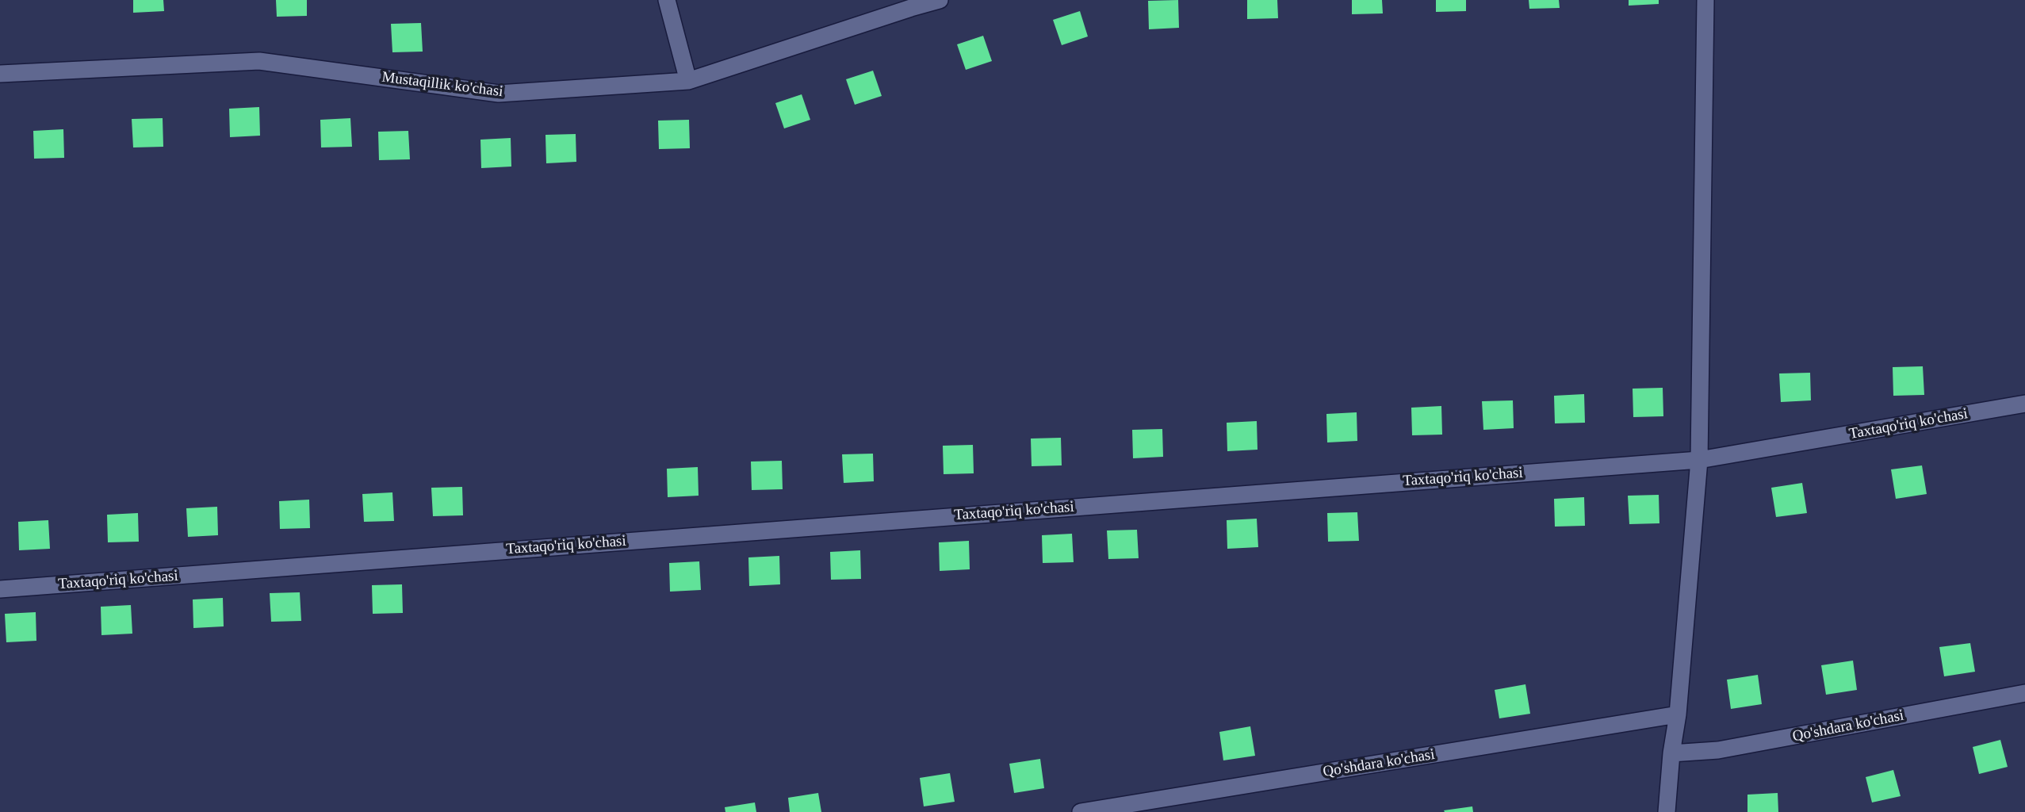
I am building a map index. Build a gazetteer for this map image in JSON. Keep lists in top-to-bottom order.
{
  "streets": {
    "street": ["Mustaqillik ko'chasi", "Taxtaqo'riq ko'chasi", "Qo'shdara ko'chasi"]
  }
}
